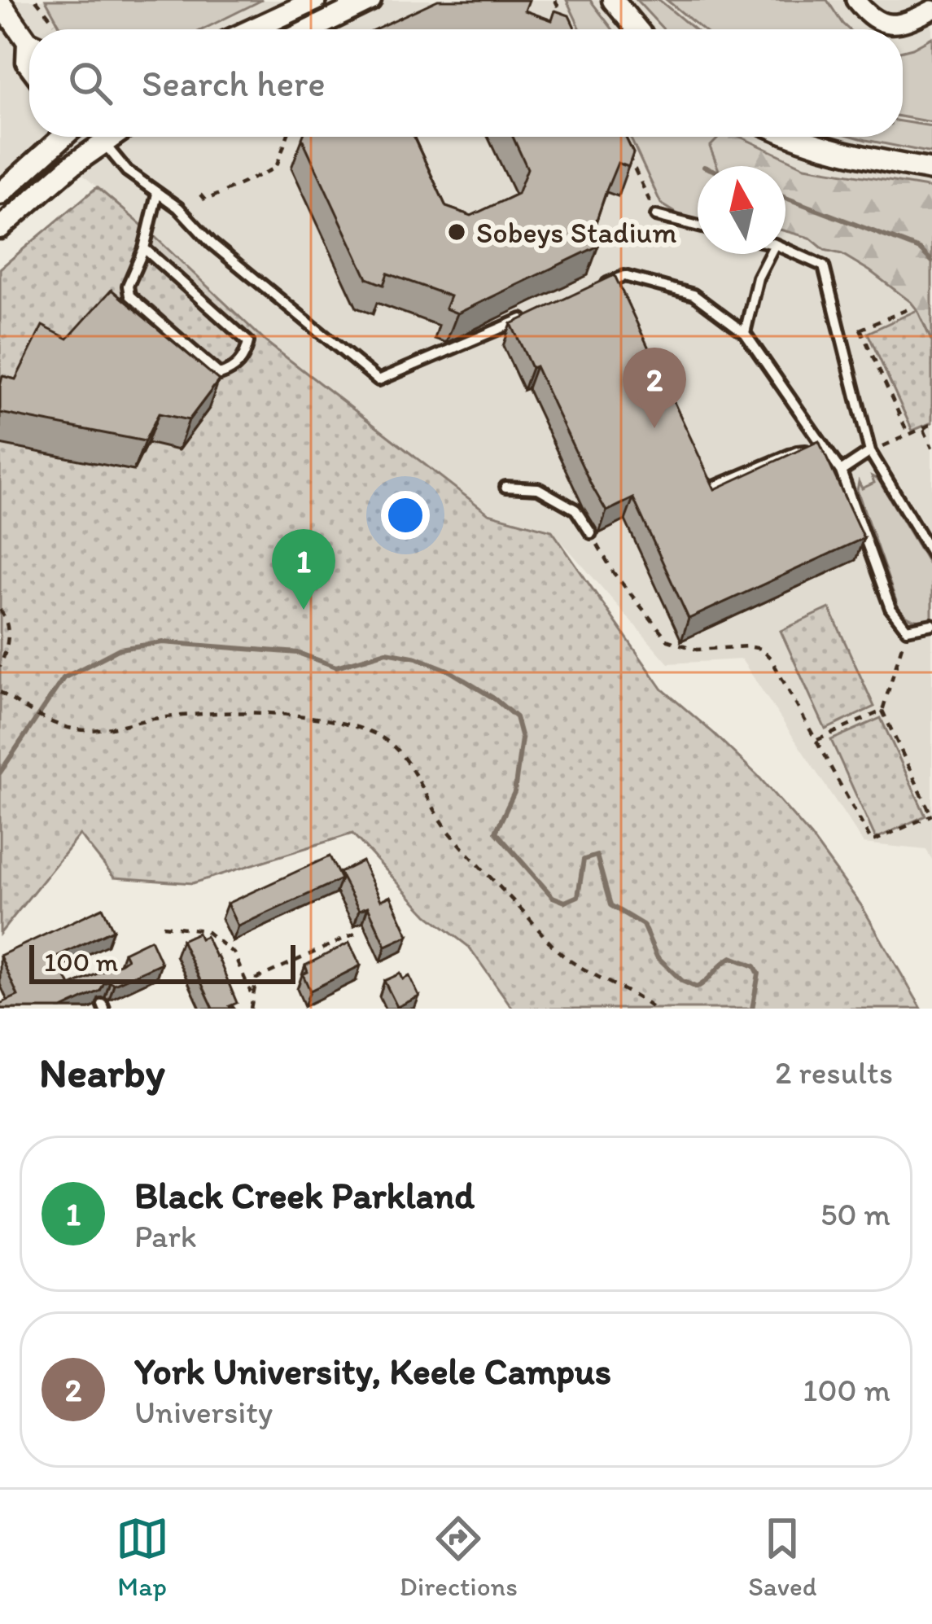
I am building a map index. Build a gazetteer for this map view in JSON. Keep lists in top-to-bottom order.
{
  "places": ["Sobeys Stadium"],
  "scale_bar": "100 m",
  "north": "top",
  "page": {
    "search": "Search here",
    "pins": ["2", "1"],
    "scale": "100 m",
    "heading": ["Nearby", "2 results"],
    "list": [
      {
        "mark": "1",
        "name": "Black Creek Parkland",
        "note": "Park",
        "value": "50 m"
      },
      {
        "mark": "2",
        "name": "York University, Keele Campus",
        "note": "University",
        "value": "100 m"
      }
    ],
    "nav": ["Map", "Directions", "Saved"]
  }
}
